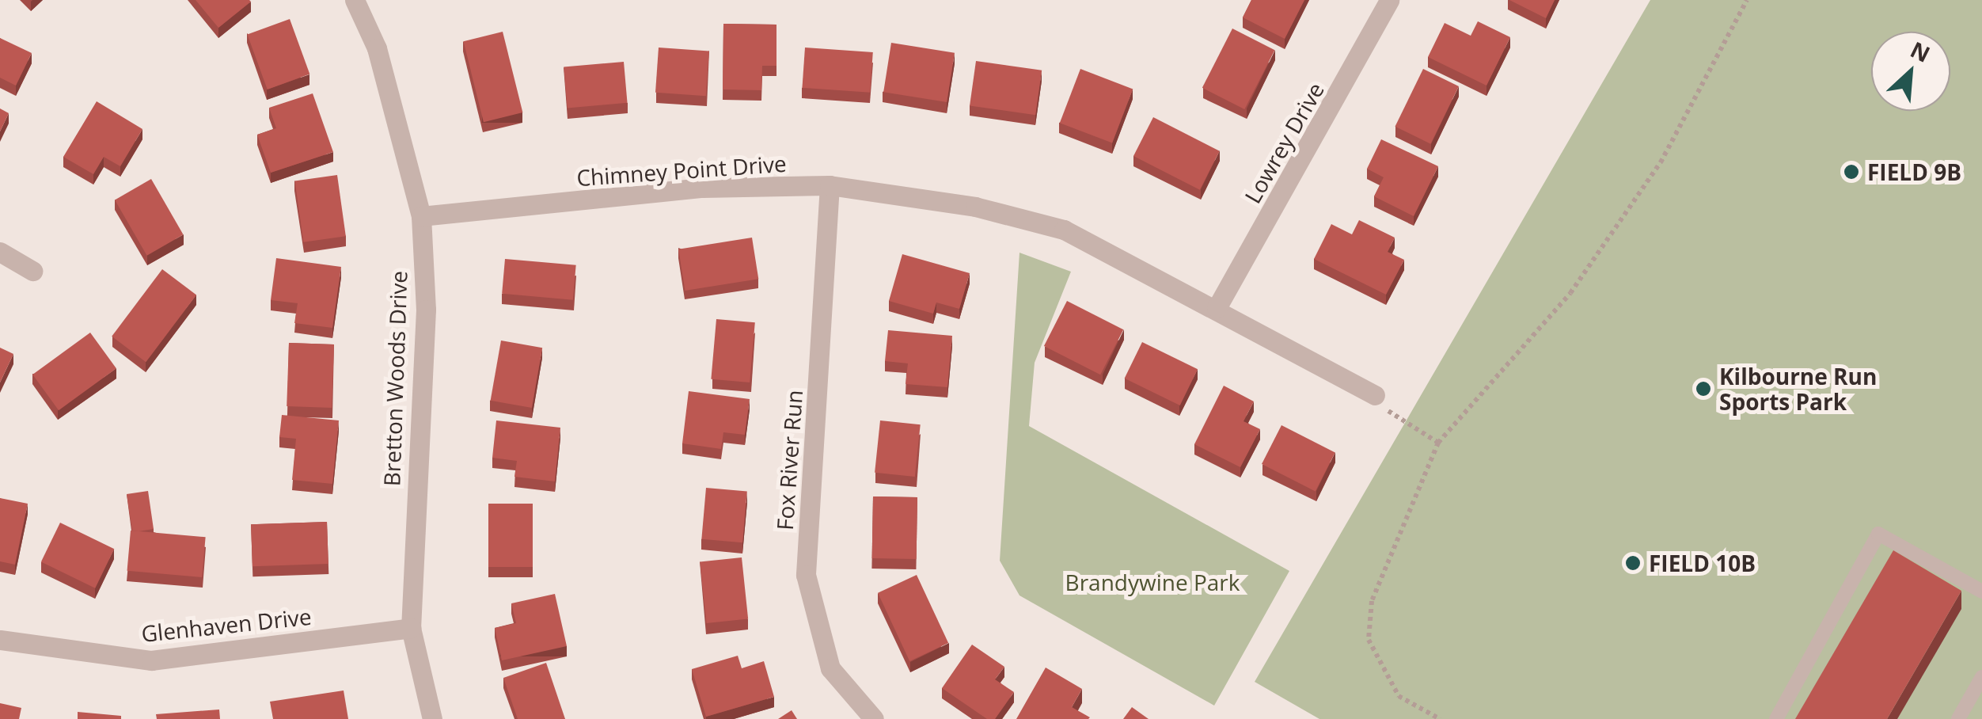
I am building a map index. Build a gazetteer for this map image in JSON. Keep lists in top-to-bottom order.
{
  "streets": {
    "street": [
      "Lowrey Drive",
      "Chimney Point Drive",
      "Bretton Woods Drive",
      "Fox River Run",
      "Glenhaven Drive"
    ]
  },
  "crossings": [
    ["Lowrey Drive", "Chimney Point Drive"],
    ["Chimney Point Drive", "Bretton Woods Drive"],
    ["Chimney Point Drive", "Fox River Run"],
    ["Bretton Woods Drive", "Glenhaven Drive"]
  ],
  "parks": ["Brandywine Park"],
  "places": ["FIELD 9B", "Kilbourne Run Sports Park", "FIELD 10B"],
  "north": "top right"
}
